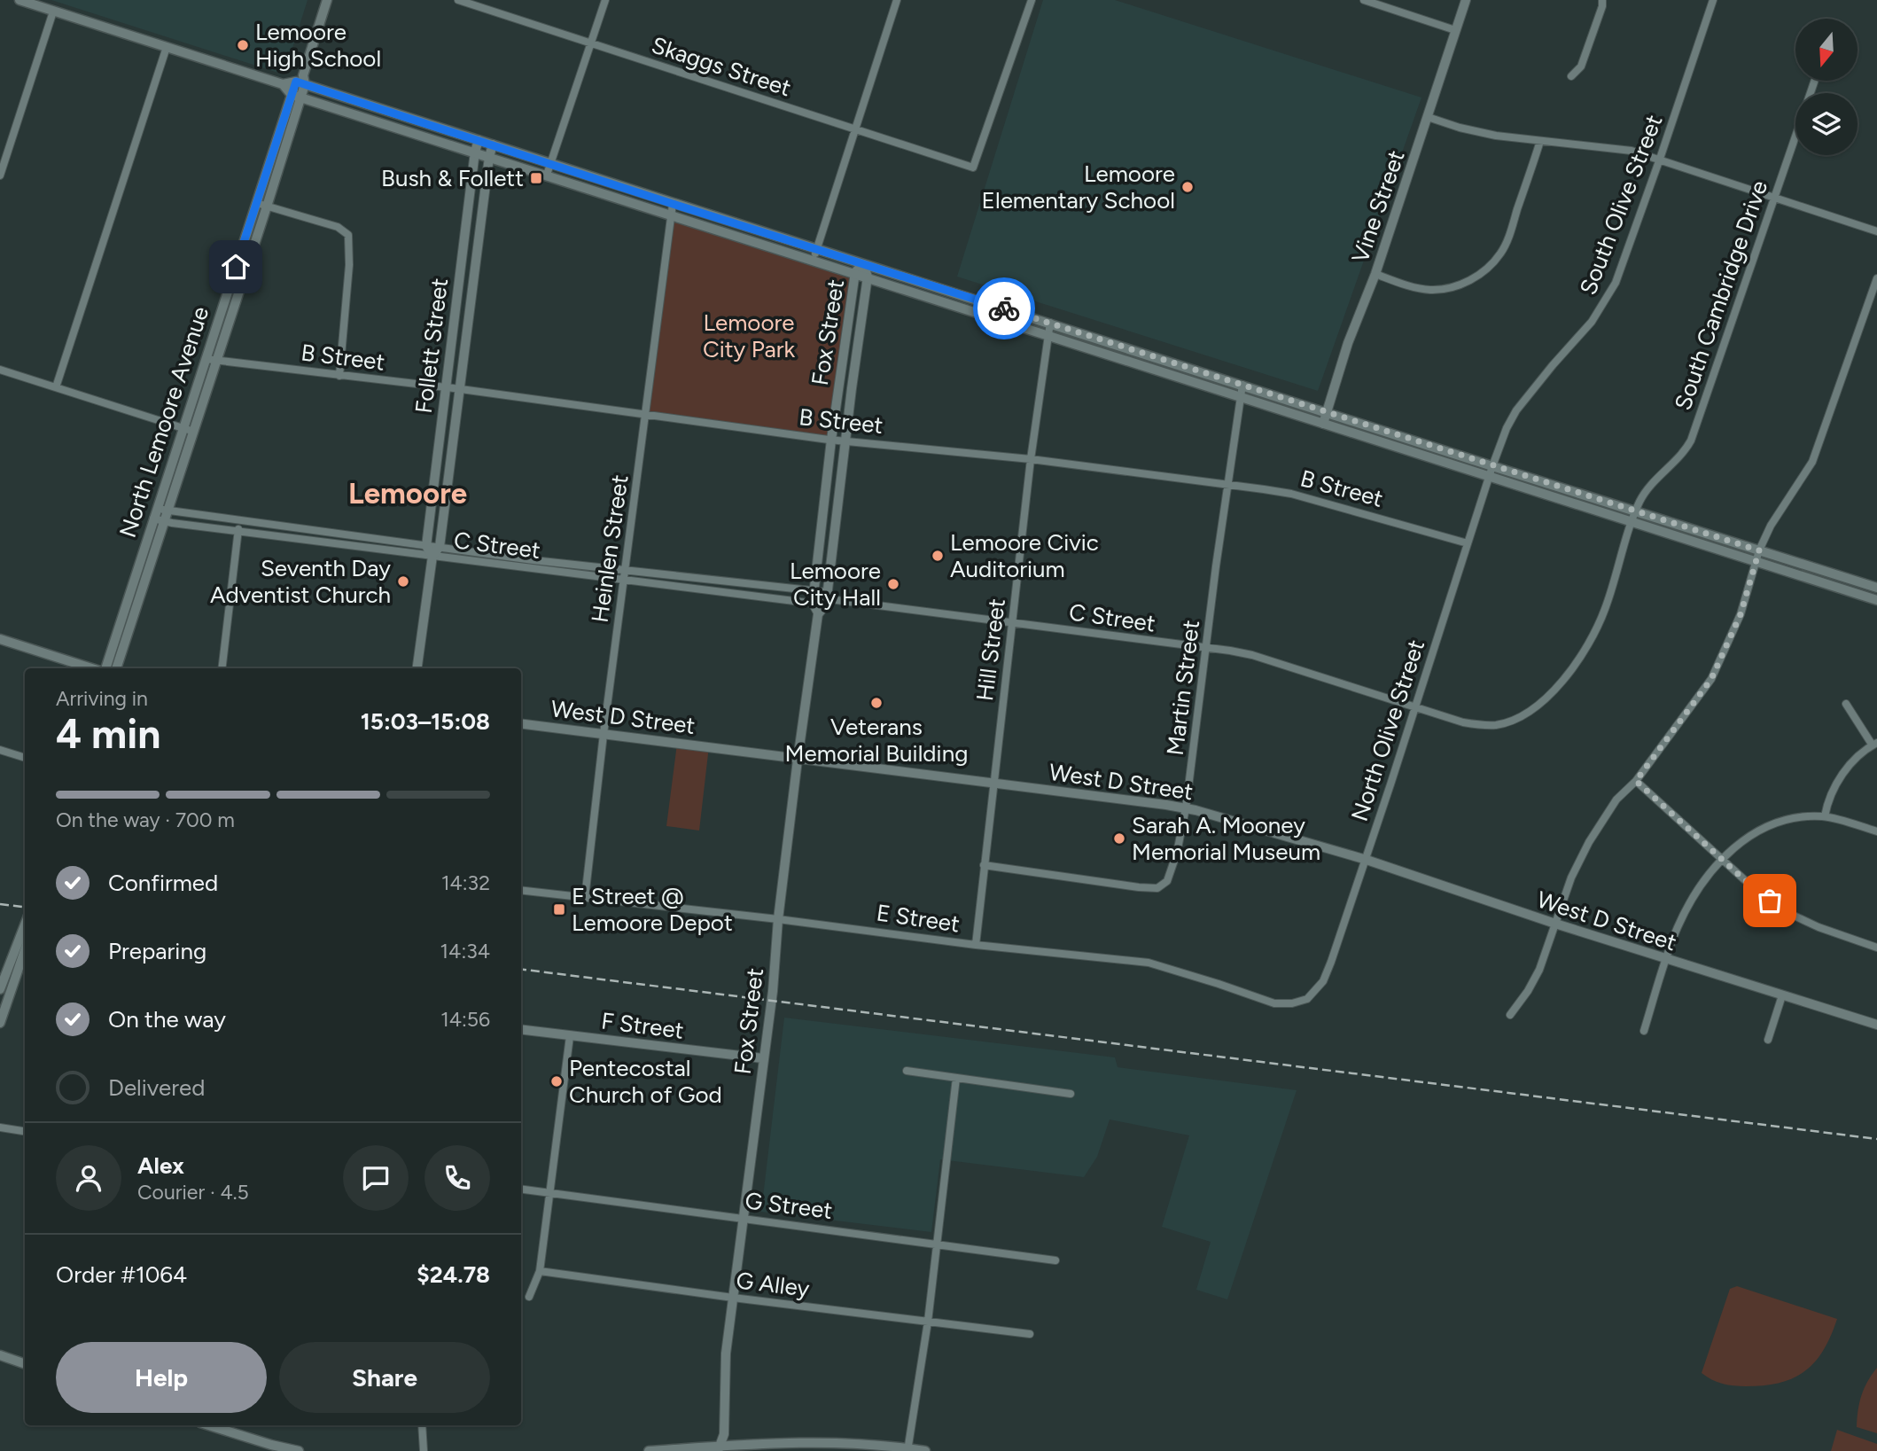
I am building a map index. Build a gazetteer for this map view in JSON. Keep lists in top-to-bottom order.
{
  "streets": {
    "main road": ["North Lemoore Avenue"],
    "street": [
      "Skaggs Street",
      "South Olive Street",
      "Vine Street",
      "South Cambridge Drive",
      "Fox Street",
      "Follett Street",
      "B Street",
      "C Street",
      "Heinlen Street",
      "Hill Street",
      "Martin Street",
      "West D Street",
      "North Olive Street",
      "E Street",
      "F Street",
      "G Street",
      "G Alley"
    ]
  },
  "crossings": [
    ["South Olive Street", "North Olive Street"],
    ["South Cambridge Drive", "C Street"],
    ["Fox Street", "B Street"],
    ["Fox Street", "C Street"],
    ["Fox Street", "West D Street"],
    ["Fox Street", "E Street"],
    ["Fox Street", "F Street"],
    ["Fox Street", "G Street"],
    ["Fox Street", "G Alley"],
    ["Follett Street", "B Street"],
    ["Follett Street", "C Street"],
    ["B Street", "North Lemoore Avenue"],
    ["B Street", "Heinlen Street"],
    ["B Street", "Hill Street"],
    ["B Street", "Martin Street"],
    ["B Street", "North Olive Street"],
    ["North Lemoore Avenue", "C Street"],
    ["C Street", "Heinlen Street"],
    ["C Street", "Hill Street"],
    ["C Street", "Martin Street"],
    ["C Street", "North Olive Street"],
    ["Heinlen Street", "West D Street"],
    ["Heinlen Street", "E Street"],
    ["Hill Street", "Martin Street"],
    ["Hill Street", "West D Street"],
    ["Hill Street", "E Street"],
    ["Martin Street", "West D Street"],
    ["West D Street", "North Olive Street"],
    ["North Olive Street", "E Street"]
  ],
  "districts": ["Lemoore"],
  "parks": ["Lemoore City Park"],
  "places": {
    "other": [
      "Lemoore High School",
      "Lemoore Elementary School",
      "Lemoore Civic Auditorium",
      "Seventh Day Adventist Church",
      "Lemoore City Hall",
      "Veterans Memorial Building",
      "Sarah A. Mooney Memorial Museum",
      "Pentecostal Church of God"
    ],
    "transit": ["Bush & Follett", "E Street @ Lemoore Depot"]
  },
  "north": "bottom",
  "page": {
    "heading": ["4 min", "Arriving in", "15:03–15:08"],
    "panel": [
      "Alex",
      "Courier · 4.5",
      "Order #1064",
      "$24.78"
    ],
    "bar": "On the way · 700 m",
    "list": [
      ["Confirmed", "14:32"],
      ["Preparing", "14:34"],
      ["On the way", "14:56"],
      "Delivered"
    ],
    "buttons": ["Help", "Share"]
  }
}
